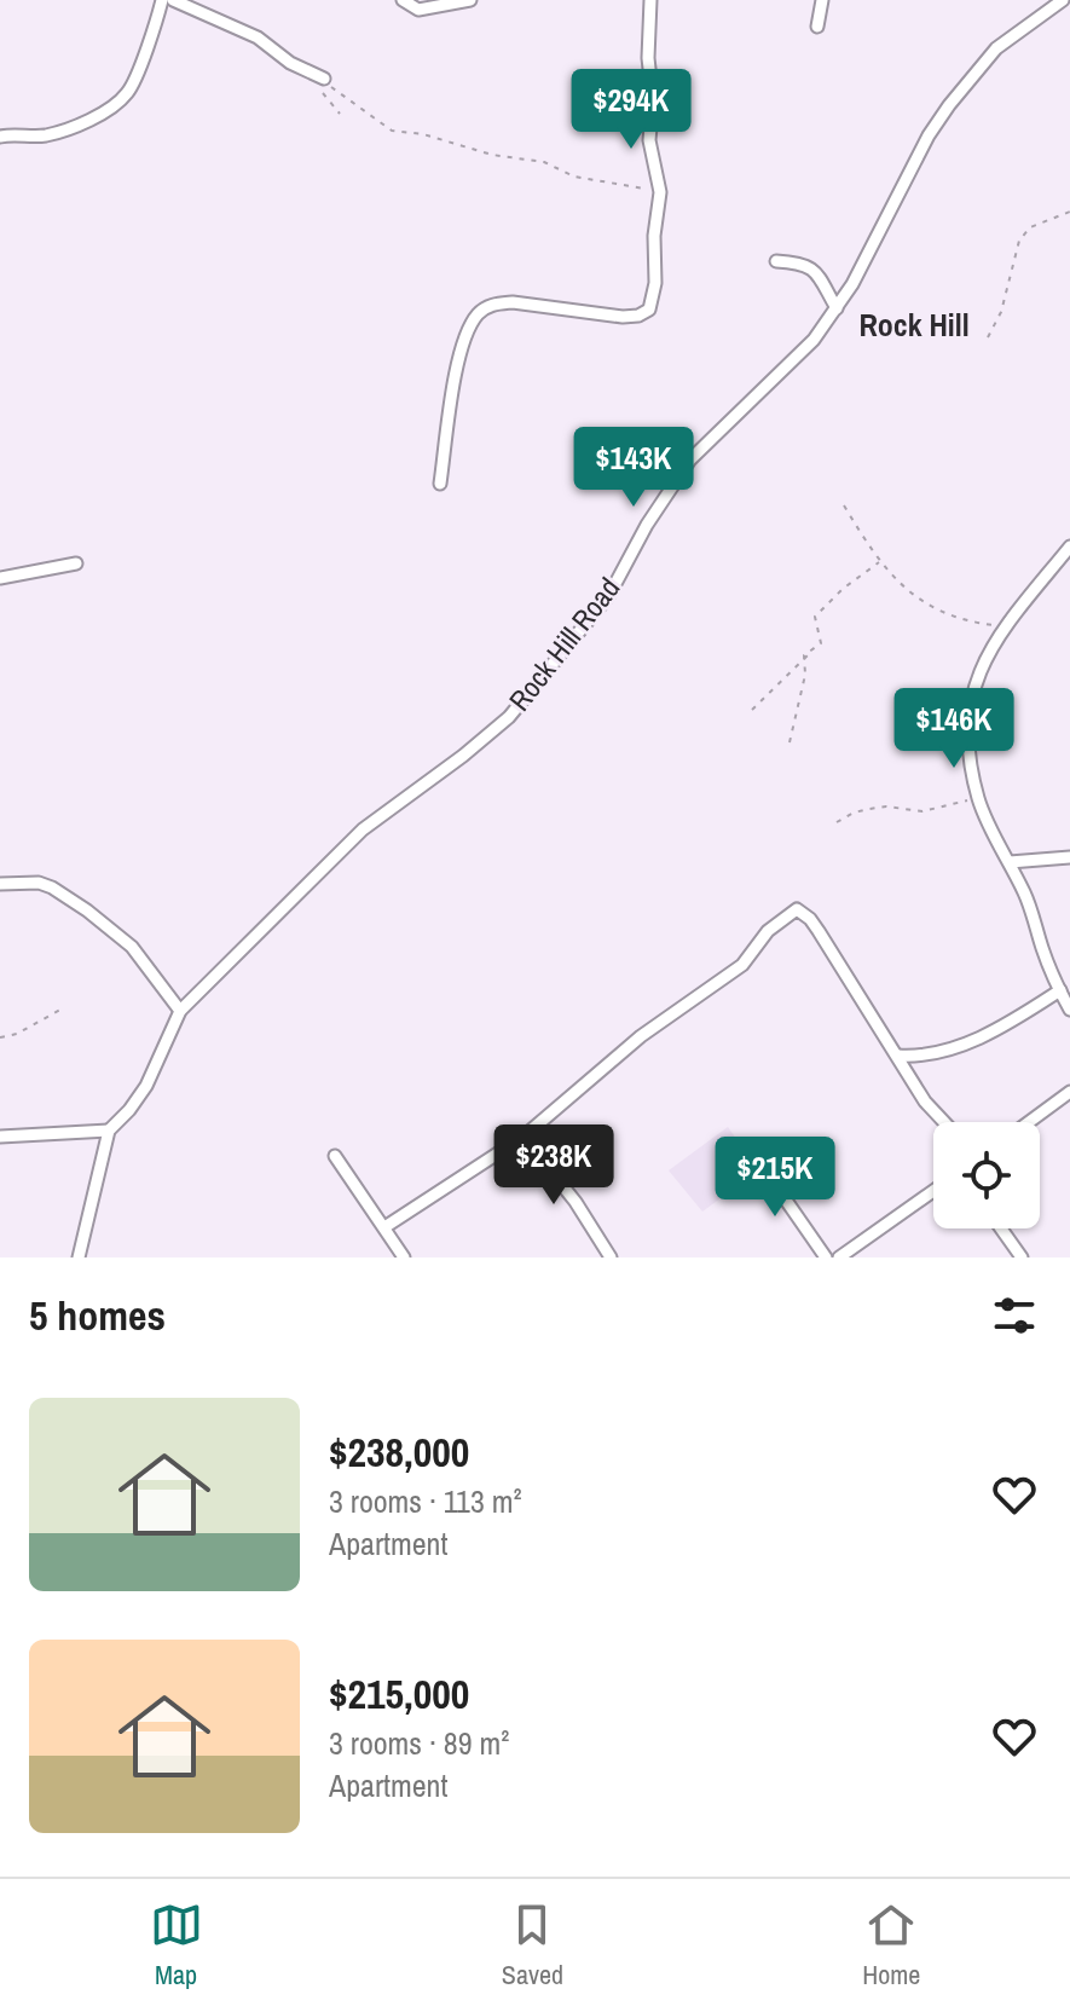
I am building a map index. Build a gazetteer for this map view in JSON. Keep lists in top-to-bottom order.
{
  "streets": {
    "street": ["Rock Hill Road"]
  },
  "districts": ["Rock Hill"],
  "page": {
    "price": [
      "$294K",
      "$143K",
      "$146K",
      "$238K",
      "$215K"
    ],
    "heading": "5 homes",
    "list": [
      {
        "name": "$238,000",
        "note": "3 rooms · 113 m² · Apartment"
      },
      {
        "name": "$215,000",
        "note": "3 rooms · 89 m² · Apartment"
      }
    ],
    "tabs": ["Map", "Saved", "Home"]
  }
}
